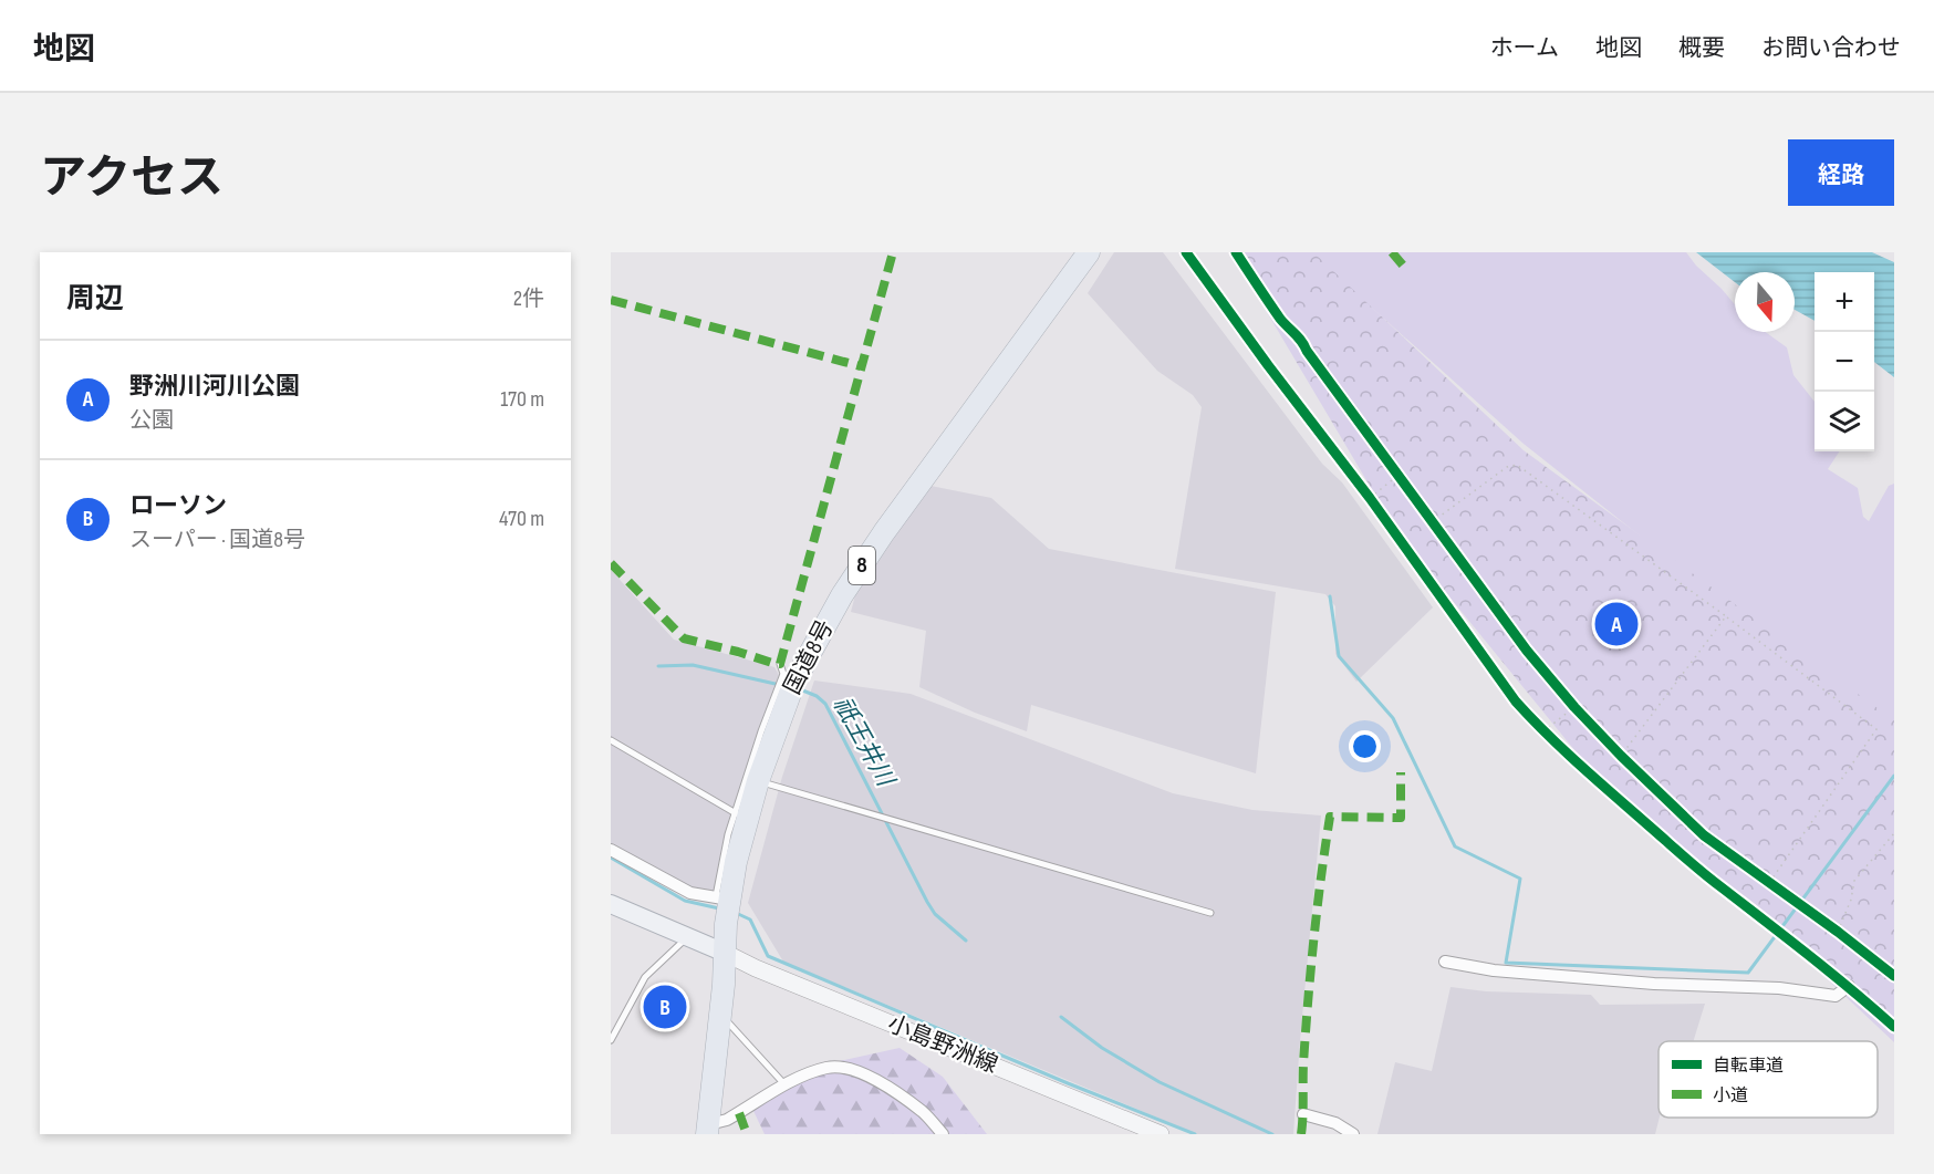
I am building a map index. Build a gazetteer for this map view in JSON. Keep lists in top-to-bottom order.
{
  "streets": {
    "highway": ["8", "国道8号"],
    "main road": ["小島野洲線"]
  },
  "crossings": [
    ["国道8号", "小島野洲線"]
  ],
  "water": ["祇王井川"],
  "legend": ["自転車道", "小道"],
  "north": "bottom",
  "page": {
    "header": "地図",
    "nav": [
      "ホーム",
      "地図",
      "概要",
      "お問い合わせ"
    ],
    "title": "アクセス",
    "buttons": "経路",
    "heading": ["周辺", "2件"],
    "map_buttons": ["+", "−"],
    "list": [
      {
        "mark": "A",
        "name": "野洲川河川公園",
        "note": "公園",
        "value": "170 m"
      },
      {
        "mark": "B",
        "name": "ローソン",
        "note": "スーパー · 国道8号",
        "value": "470 m"
      }
    ],
    "pins": ["A", "B"]
  }
}
